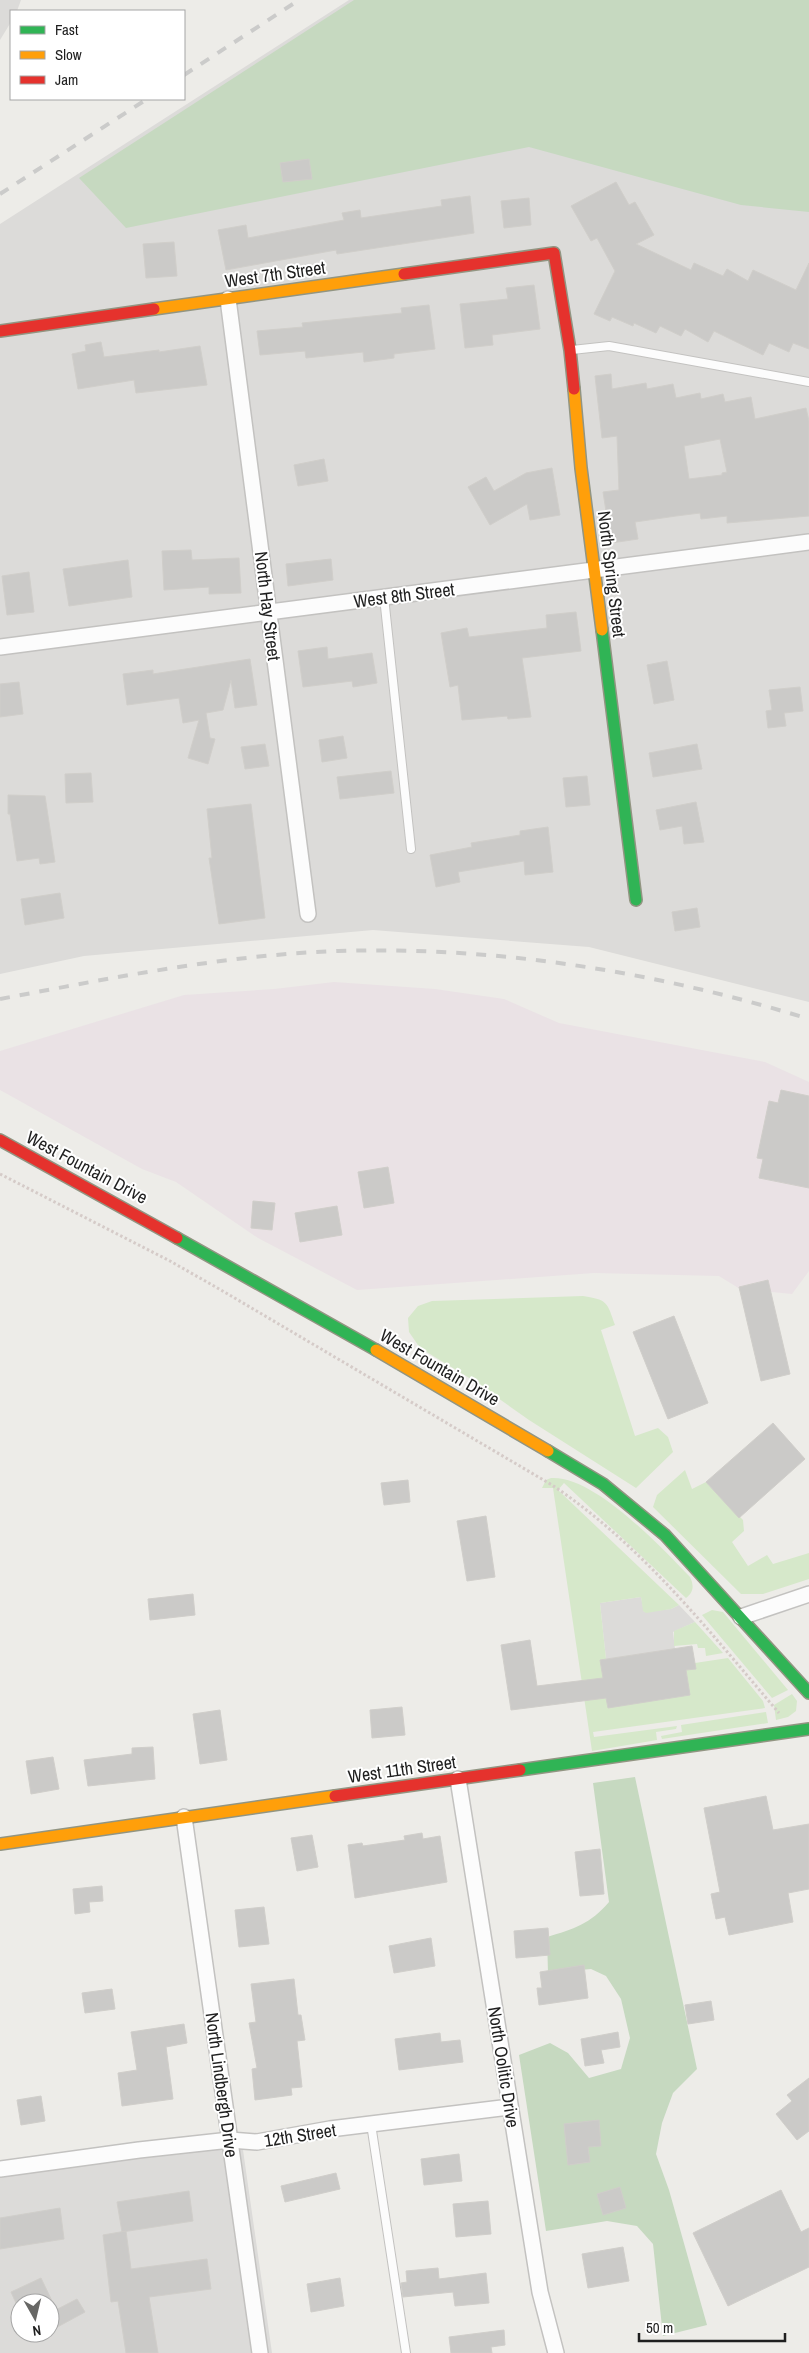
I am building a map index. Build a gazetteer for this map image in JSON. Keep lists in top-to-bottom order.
{
  "streets": {
    "street": [
      "West 7th Street",
      "North Spring Street",
      "West 8th Street",
      "North Hay Street",
      "West Fountain Drive",
      "West 11th Street",
      "North Oolitic Drive",
      "North Lindbergh Drive",
      "12th Street"
    ]
  },
  "crossings": [
    ["West 7th Street", "North Spring Street"],
    ["West 7th Street", "North Hay Street"],
    ["North Spring Street", "West 8th Street"],
    ["West 8th Street", "North Hay Street"],
    ["West 11th Street", "North Oolitic Drive"],
    ["West 11th Street", "North Lindbergh Drive"],
    ["North Oolitic Drive", "12th Street"],
    ["North Lindbergh Drive", "12th Street"]
  ],
  "legend": ["Fast", "Slow", "Jam"],
  "scale_bar": "50 m",
  "north": "bottom"
}
